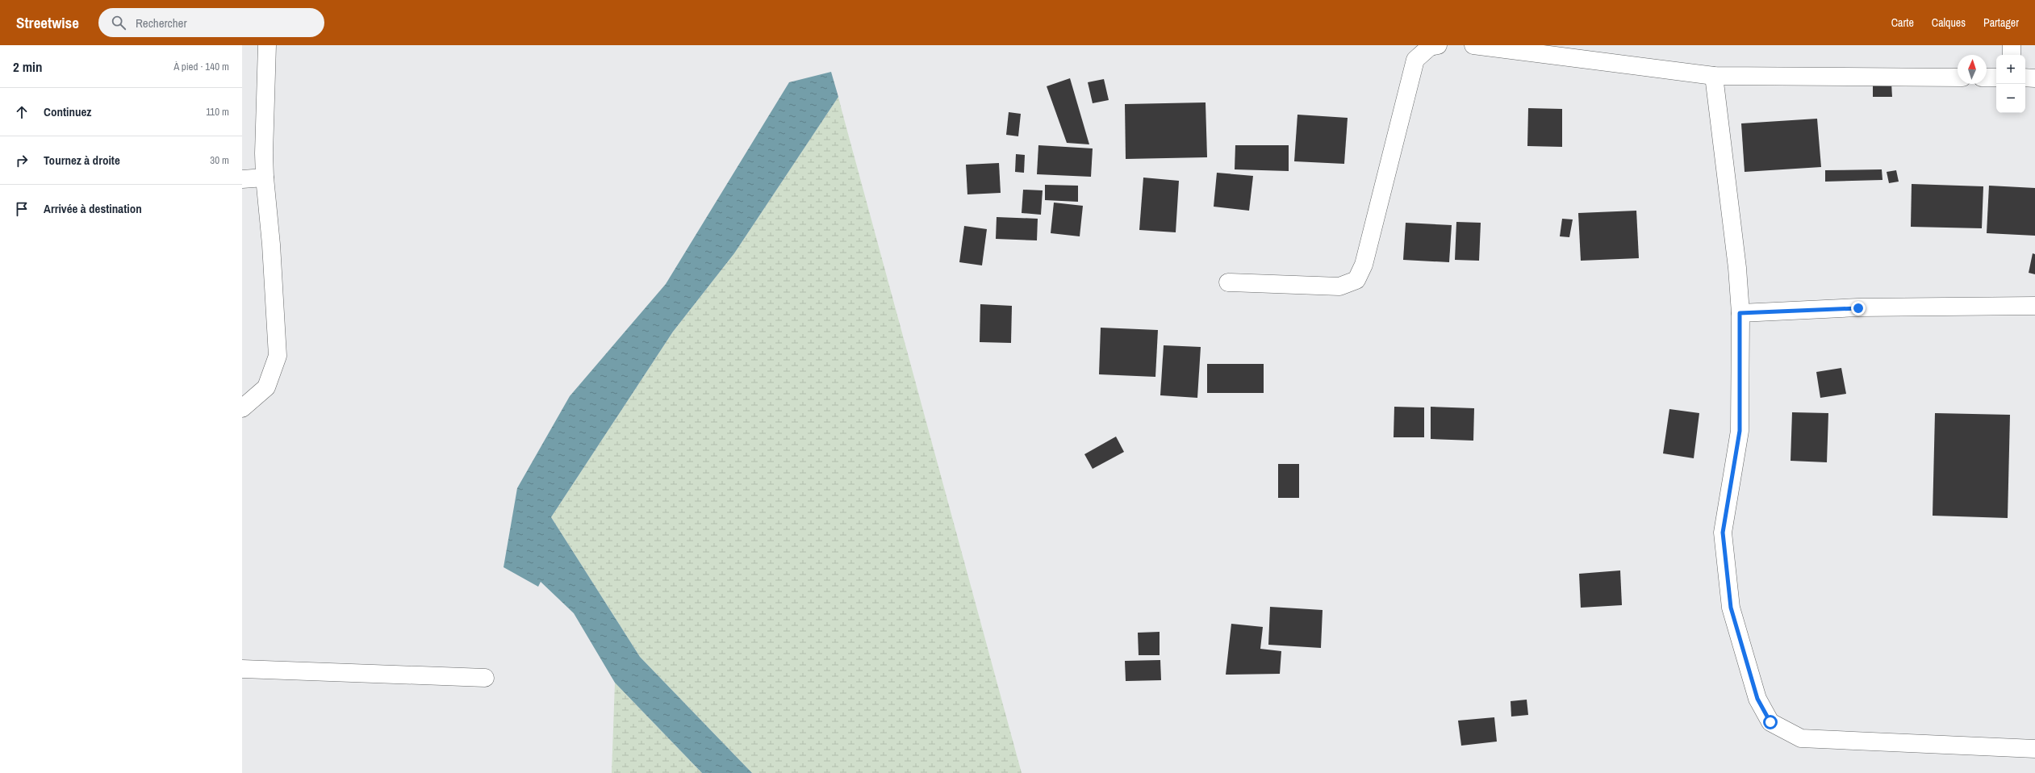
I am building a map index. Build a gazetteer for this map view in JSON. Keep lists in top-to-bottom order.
{
  "north": "top",
  "page": {
    "header": "Streetwise",
    "search": "Rechercher",
    "nav": ["Carte", "Calques", "Partager"],
    "heading": ["2 min", "À pied · 140 m"],
    "map_buttons": ["+", "−"],
    "list": [
      ["Continuez", "110 m"],
      ["Tournez à droite", "30 m"],
      "Arrivée à destination"
    ]
  }
}
